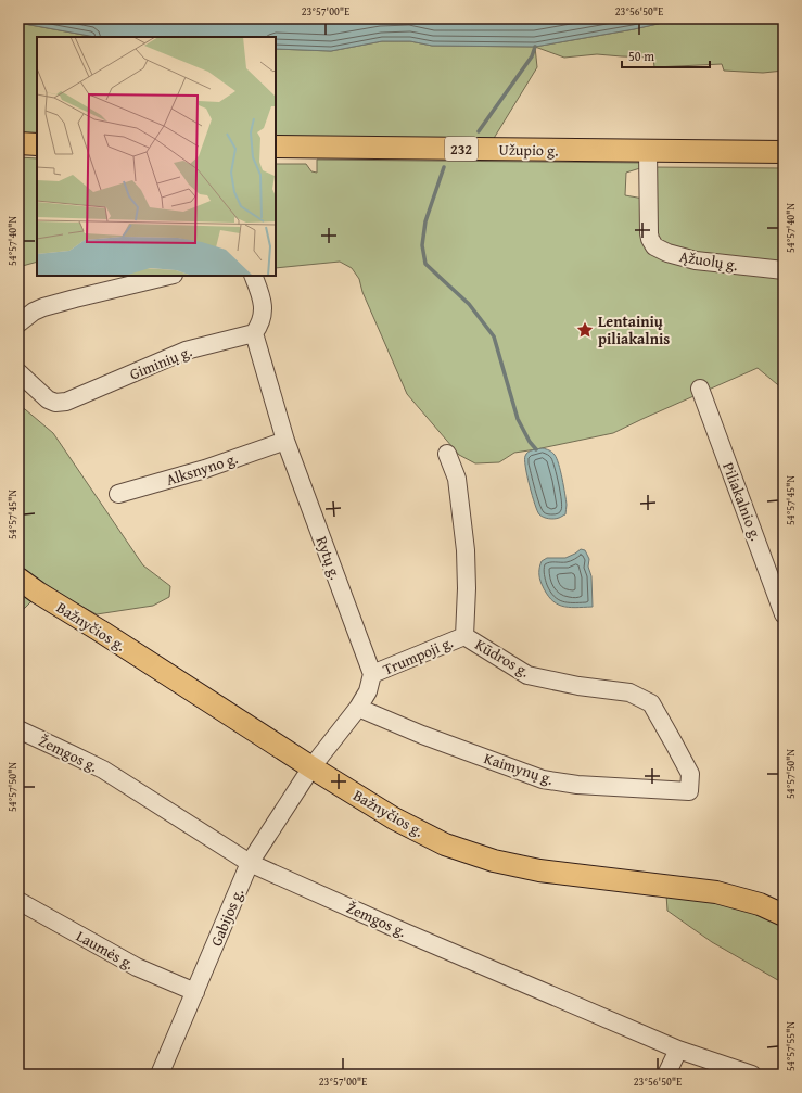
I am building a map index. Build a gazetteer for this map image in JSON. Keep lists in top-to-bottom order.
{
  "streets": {
    "main road": ["232", "Užupio g.", "Bažnyčios g."],
    "street": [
      "Ąžuolų g.",
      "Giminių g.",
      "Alksnyno g.",
      "Piliakalnio g.",
      "Rytų g.",
      "Trumpoji g.",
      "Kūdros g.",
      "Žemgos g.",
      "Kaimynų g.",
      "Gabijos g.",
      "Laumės g."
    ]
  },
  "crossings": [
    ["Užupio g.", "Ąžuolų g."],
    ["Giminių g.", "Rytų g."],
    ["Alksnyno g.", "Rytų g."],
    ["Rytų g.", "Trumpoji g."],
    ["Bažnyčios g.", "Gabijos g."],
    ["Trumpoji g.", "Kūdros g."],
    ["Kūdros g.", "Kaimynų g."],
    ["Žemgos g.", "Gabijos g."],
    ["Gabijos g.", "Laumės g."]
  ],
  "places": {
    "place": ["Lentainių piliakalnis"]
  },
  "scale_bar": "50 m",
  "coordinates": [
    "23°57'00\"E",
    "23°56'50\"E",
    "54°57'40\"N",
    "54°57'45\"N",
    "54°57'50\"N",
    "54°57'55\"N"
  ]
}
